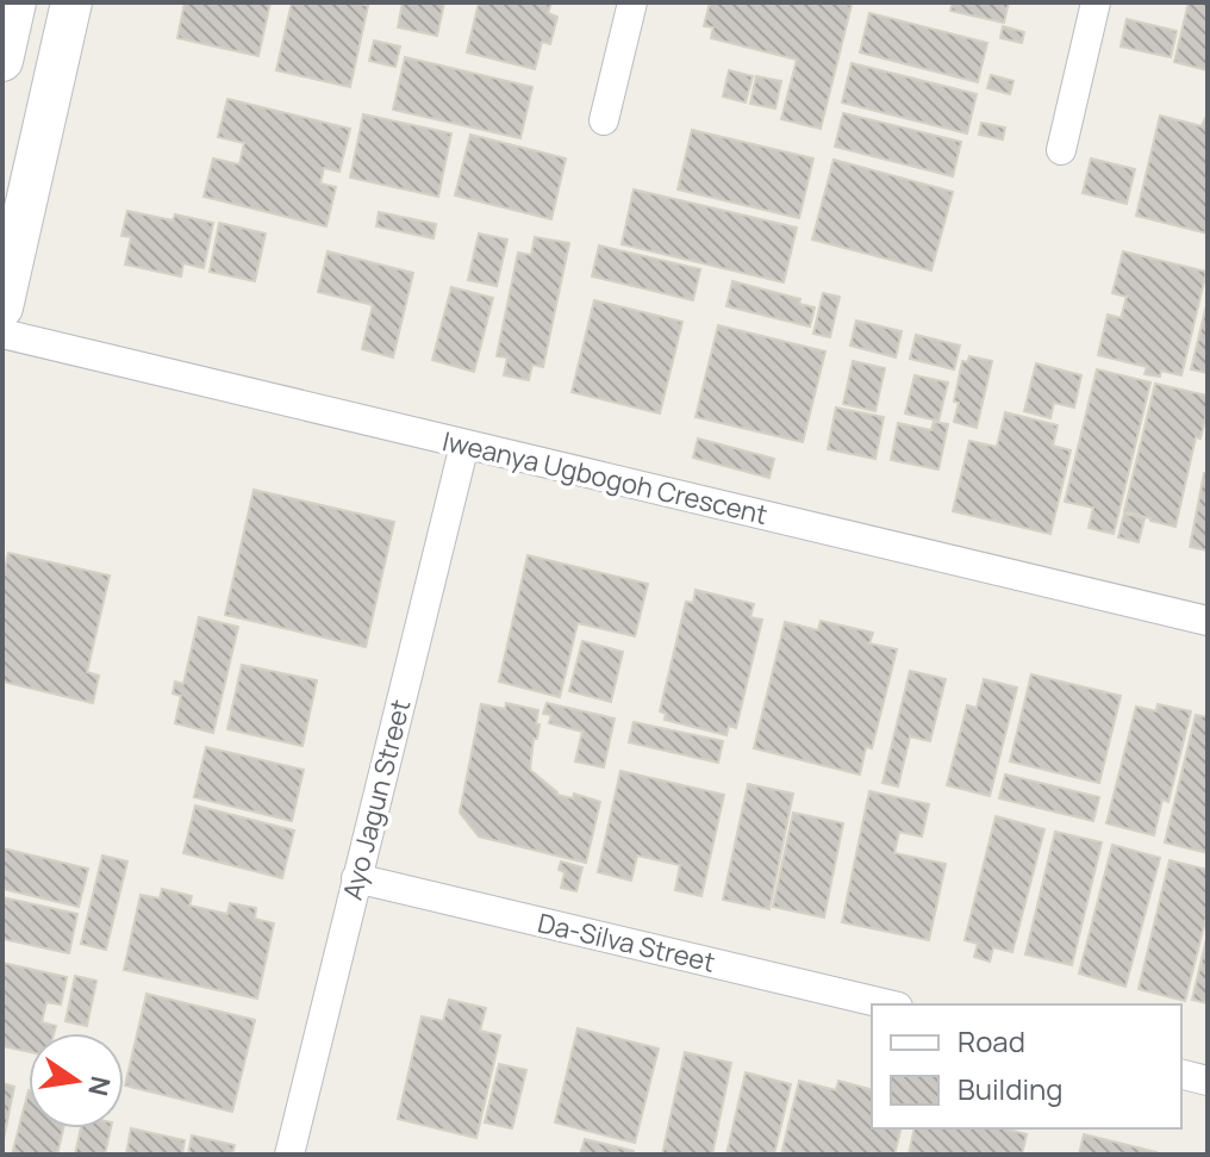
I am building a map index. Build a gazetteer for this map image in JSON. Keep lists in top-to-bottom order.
{
  "streets": {
    "street": ["Iweanya Ugbogoh Crescent", "Ayo Jagun Street", "Da-Silva Street"]
  },
  "crossings": [
    ["Iweanya Ugbogoh Crescent", "Ayo Jagun Street"],
    ["Ayo Jagun Street", "Da-Silva Street"]
  ],
  "legend": ["Road", "Building"],
  "north": "right"
}
